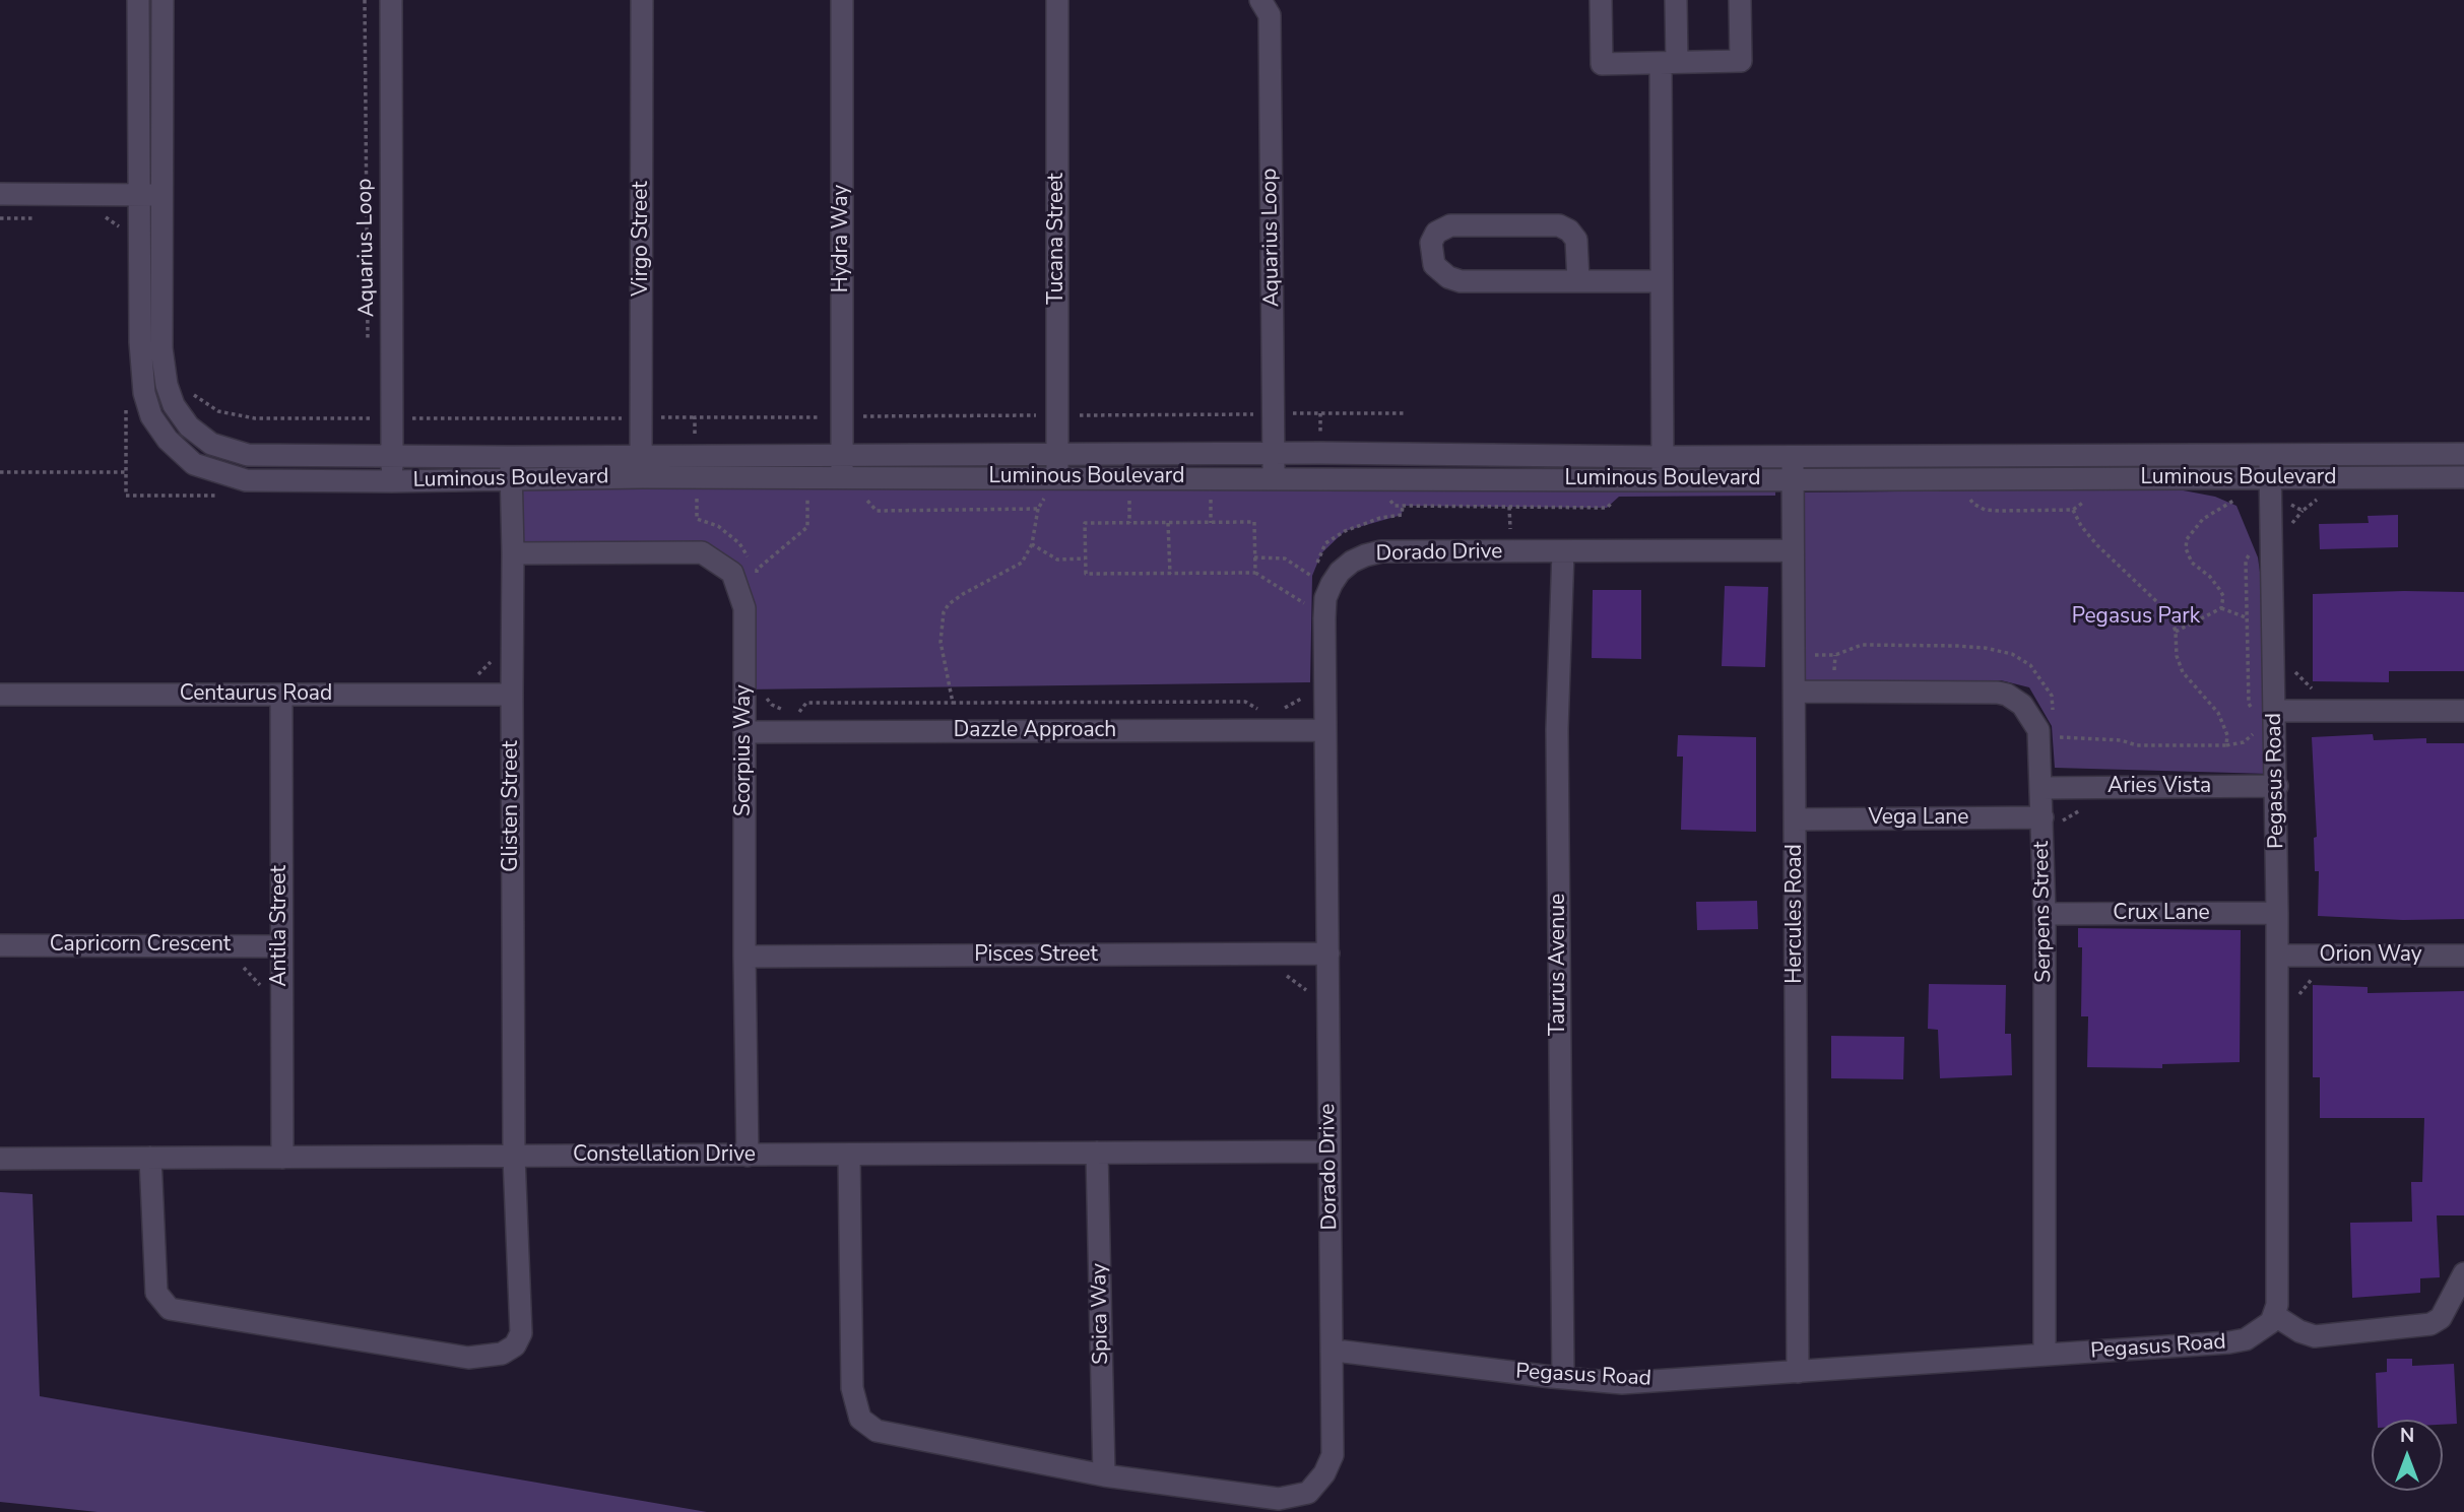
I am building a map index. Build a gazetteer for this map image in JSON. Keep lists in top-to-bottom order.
{
  "streets": {
    "street": [
      "Aquarius Loop",
      "Virgo Street",
      "Hydra Way",
      "Tucana Street",
      "Luminous Boulevard",
      "Dorado Drive",
      "Centaurus Road",
      "Dazzle Approach",
      "Scorpius Way",
      "Pegasus Road",
      "Aries Vista",
      "Glisten Street",
      "Vega Lane",
      "Serpens Street",
      "Hercules Road",
      "Crux Lane",
      "Antila Street",
      "Capricorn Crescent",
      "Pisces Street",
      "Orion Way",
      "Taurus Avenue",
      "Constellation Drive",
      "Spica Way"
    ]
  },
  "crossings": [
    ["Aquarius Loop", "Luminous Boulevard"],
    ["Virgo Street", "Luminous Boulevard"],
    ["Hydra Way", "Luminous Boulevard"],
    ["Tucana Street", "Luminous Boulevard"],
    ["Luminous Boulevard", "Pegasus Road"],
    ["Luminous Boulevard", "Glisten Street"],
    ["Luminous Boulevard", "Hercules Road"],
    ["Dorado Drive", "Dazzle Approach"],
    ["Dorado Drive", "Hercules Road"],
    ["Dorado Drive", "Pisces Street"],
    ["Dorado Drive", "Taurus Avenue"],
    ["Dorado Drive", "Constellation Drive"],
    ["Dorado Drive", "Spica Way"],
    ["Centaurus Road", "Glisten Street"],
    ["Centaurus Road", "Antila Street"],
    ["Dazzle Approach", "Scorpius Way"],
    ["Scorpius Way", "Glisten Street"],
    ["Scorpius Way", "Pisces Street"],
    ["Scorpius Way", "Constellation Drive"],
    ["Pegasus Road", "Aries Vista"],
    ["Pegasus Road", "Serpens Street"],
    ["Pegasus Road", "Hercules Road"],
    ["Pegasus Road", "Crux Lane"],
    ["Pegasus Road", "Orion Way"],
    ["Pegasus Road", "Taurus Avenue"],
    ["Aries Vista", "Serpens Street"],
    ["Glisten Street", "Constellation Drive"],
    ["Vega Lane", "Serpens Street"],
    ["Vega Lane", "Hercules Road"],
    ["Serpens Street", "Hercules Road"],
    ["Serpens Street", "Crux Lane"],
    ["Antila Street", "Capricorn Crescent"],
    ["Antila Street", "Constellation Drive"],
    ["Constellation Drive", "Spica Way"]
  ],
  "parks": ["Pegasus Park"],
  "north": "top"
}
